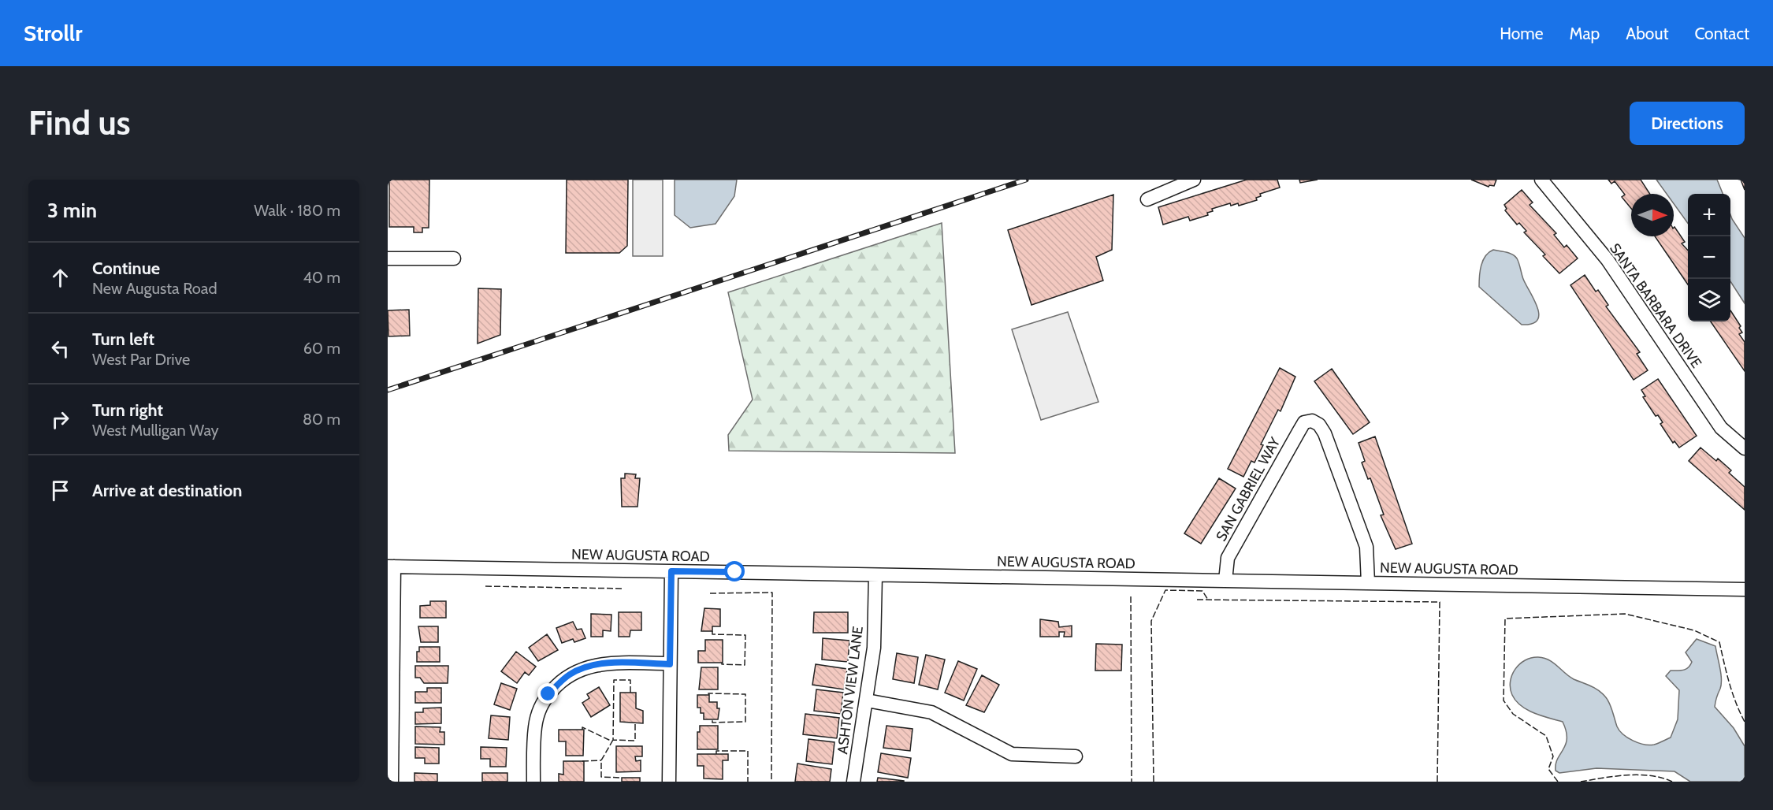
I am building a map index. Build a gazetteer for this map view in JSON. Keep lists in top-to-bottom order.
{
  "streets": {
    "street": [
      "SANTA BARBARA DRIVE",
      "SAN GABRIEL WAY",
      "NEW AUGUSTA ROAD",
      "ASHTON VIEW LANE"
    ]
  },
  "crossings": [
    ["SAN GABRIEL WAY", "NEW AUGUSTA ROAD"],
    ["NEW AUGUSTA ROAD", "ASHTON VIEW LANE"]
  ],
  "north": "right",
  "page": {
    "header": "Strollr",
    "nav": [
      "Home",
      "Map",
      "About",
      "Contact"
    ],
    "buttons": "Directions",
    "title": "Find us",
    "heading": ["3 min", "Walk · 180 m"],
    "map_buttons": ["+", "−"],
    "list": [
      ["Continue", "New Augusta Road", "40 m"],
      ["Turn left", "West Par Drive", "60 m"],
      ["Turn right", "West Mulligan Way", "80 m"],
      "Arrive at destination"
    ]
  }
}
